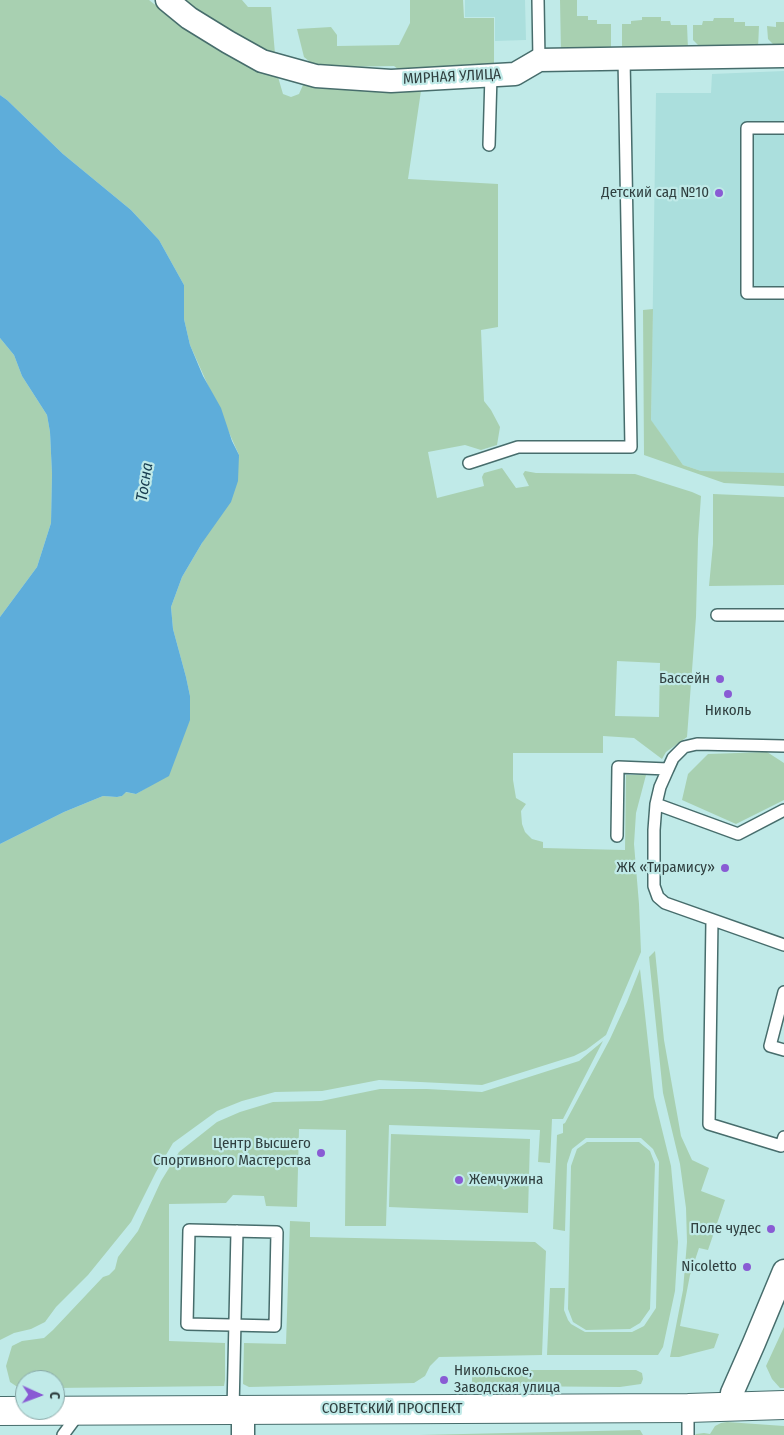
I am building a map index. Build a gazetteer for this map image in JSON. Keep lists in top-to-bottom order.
{
  "streets": {
    "main road": ["СОВЕТСКИЙ ПРОСПЕКТ"],
    "street": ["МИРНАЯ УЛИЦА"]
  },
  "water": ["Тосна"],
  "places": [
    "Детский сад №10",
    "Бассейн",
    "Николь",
    "ЖК «Тирамису»",
    "Центр Высшего Спортивного Мастерства",
    "Жемчужина",
    "Поле чудес",
    "Nicoletto",
    "Никольское, Заводская улица"
  ],
  "north": "right"
}
